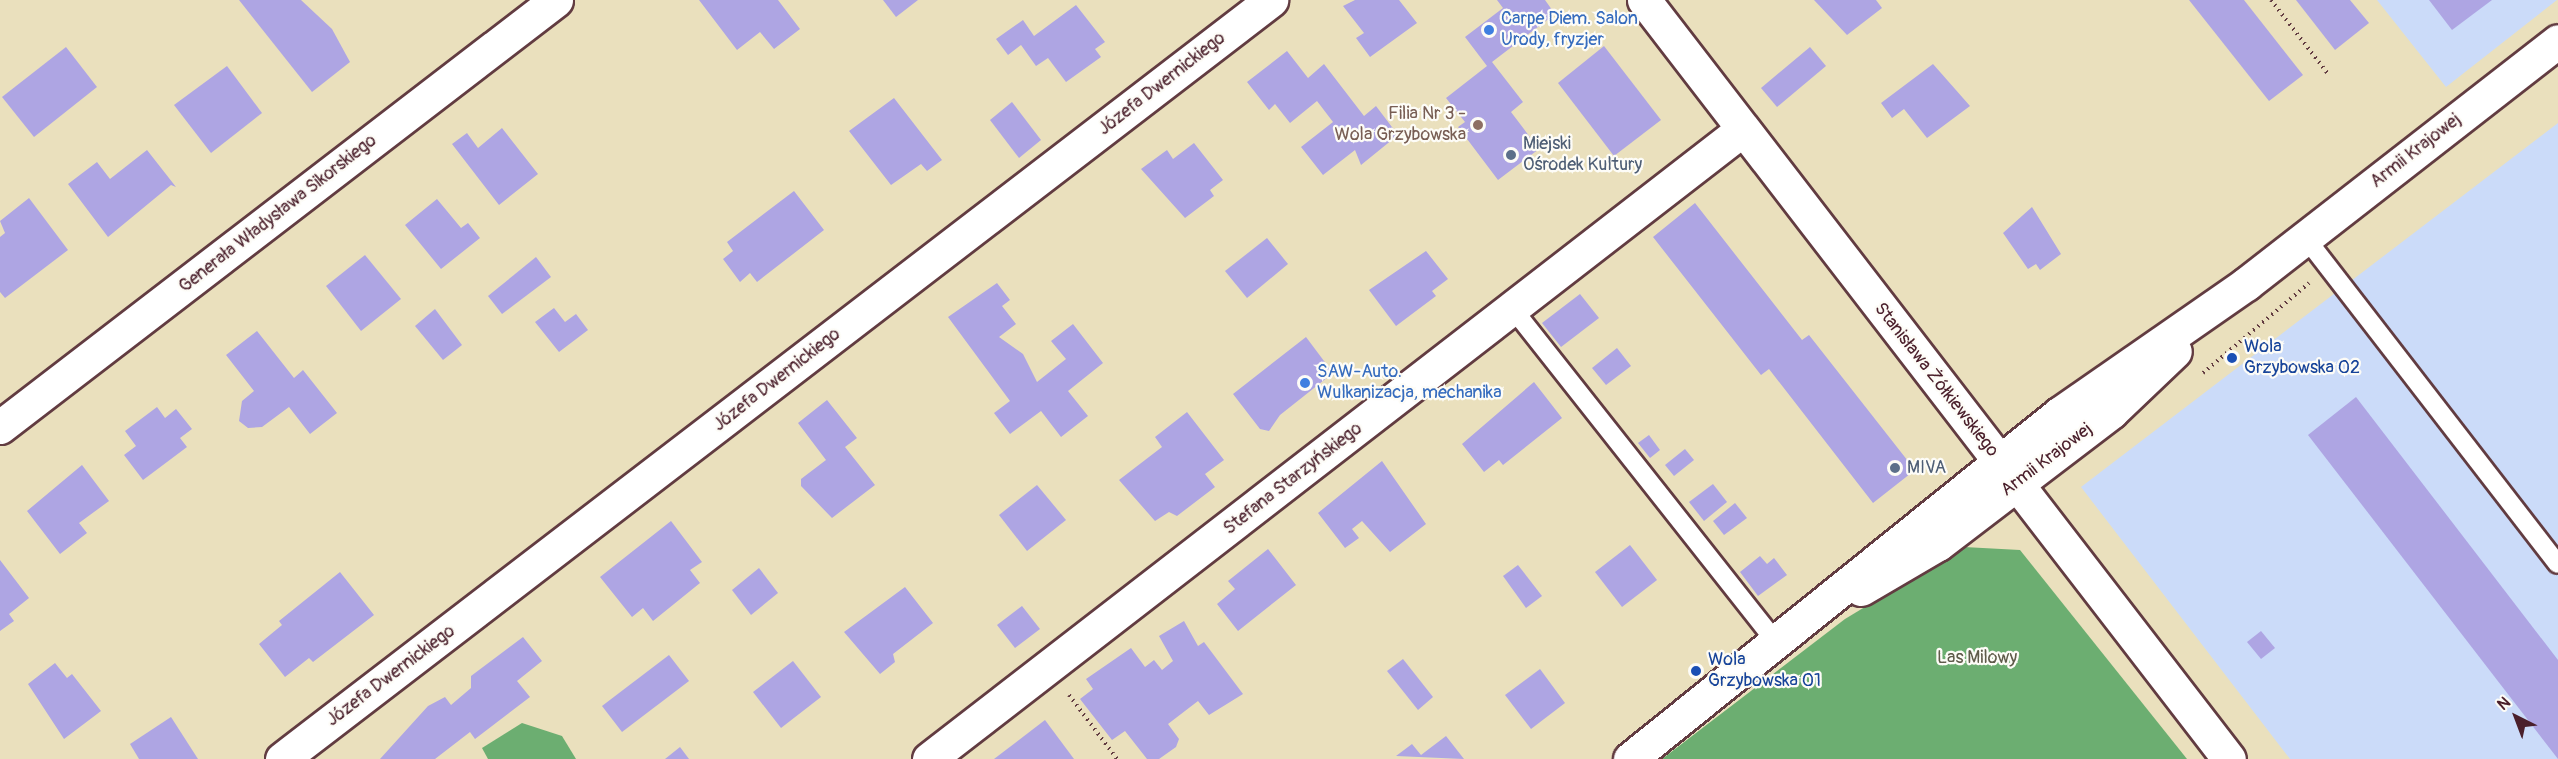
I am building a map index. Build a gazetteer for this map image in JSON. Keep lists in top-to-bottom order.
{
  "streets": {
    "street": [
      "Józefa Dwernickiego",
      "Armii Krajowej",
      "Generała Władysława Sikorskiego",
      "Stanisława Żółkiewskiego",
      "Stefana Starzyńskiego"
    ]
  },
  "crossings": [
    ["Armii Krajowej", "Stanisława Żółkiewskiego"],
    ["Stanisława Żółkiewskiego", "Stefana Starzyńskiego"]
  ],
  "parks": ["Las Milowy"],
  "places": [
    "Carpe Diem. Salon Urody, fryzjer",
    "Filia Nr 3 - Wola Grzybowska",
    "Miejski Ośrodek Kultury",
    "Wola Grzybowska 02",
    "SAW-Auto. Wulkanizacja, mechanika",
    "MIVA",
    "Wola Grzybowska 01"
  ],
  "north": "top left"
}
